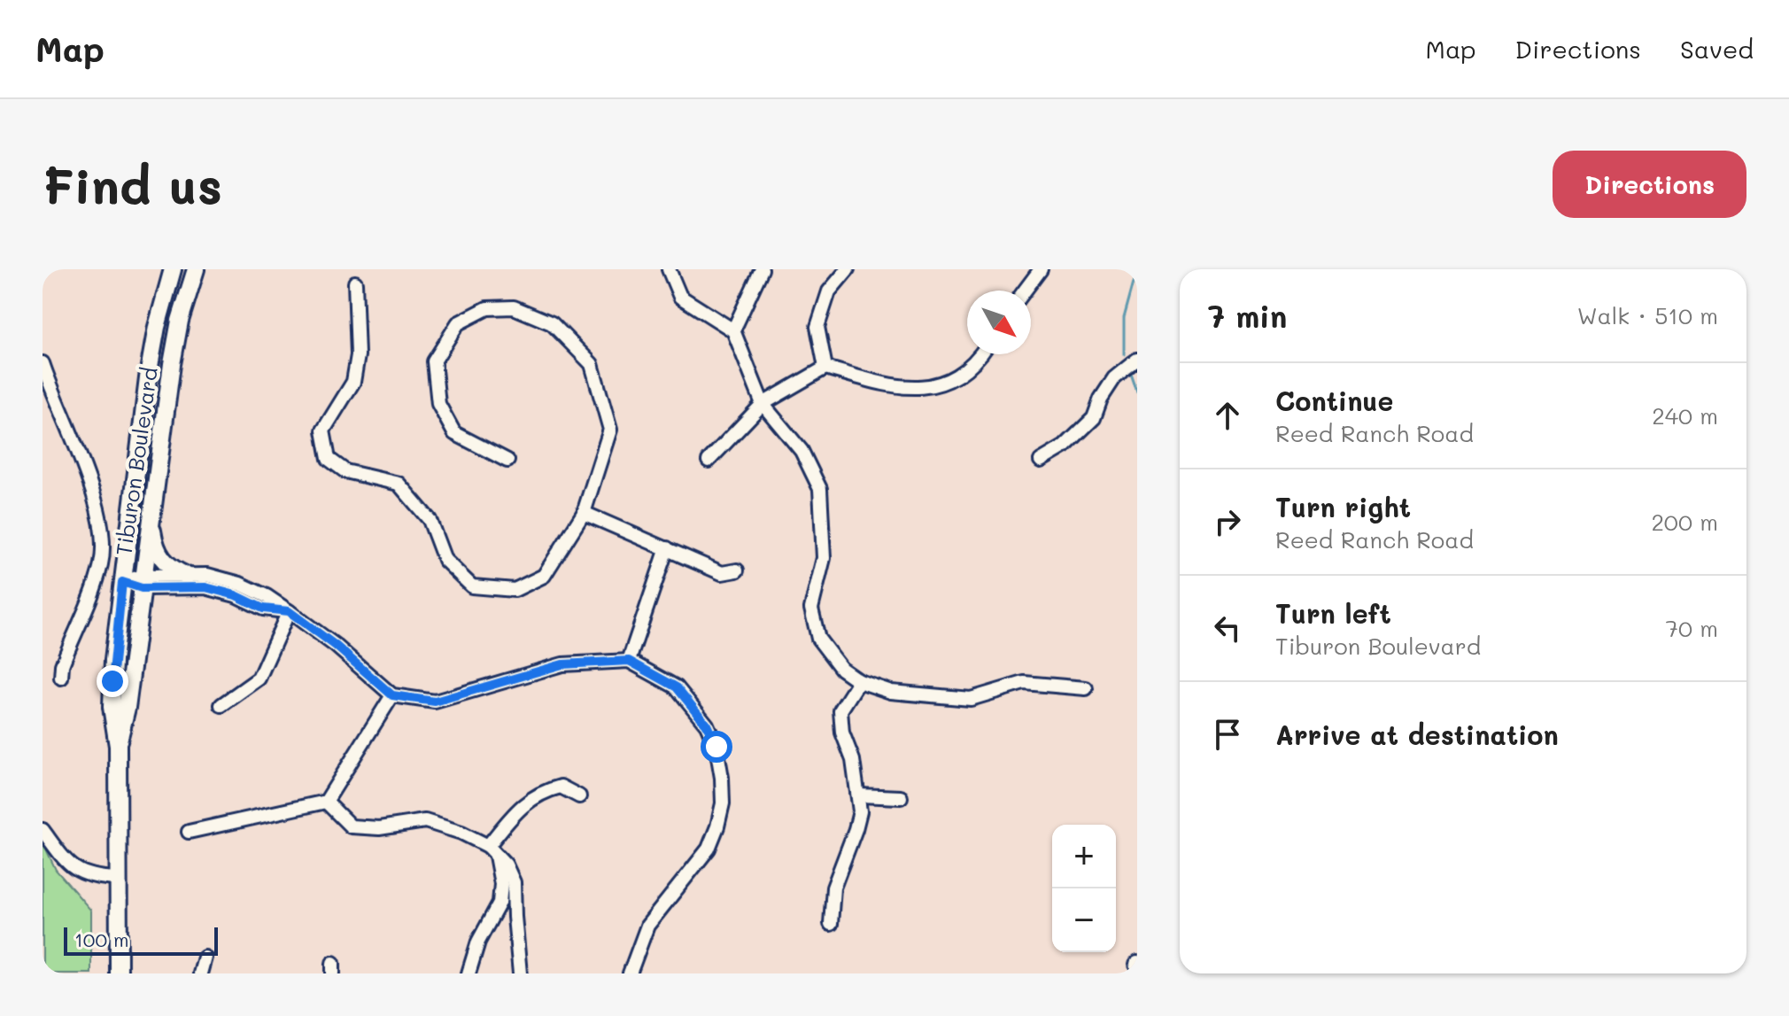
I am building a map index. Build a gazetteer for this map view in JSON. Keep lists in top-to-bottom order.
{
  "streets": {
    "main road": ["Tiburon Boulevard"]
  },
  "scale_bar": "100 m",
  "north": "bottom right",
  "page": {
    "header": "Map",
    "nav": ["Map", "Directions", "Saved"],
    "buttons": "Directions",
    "title": "Find us",
    "heading": ["7 min", "Walk · 510 m"],
    "list": [
      ["Continue", "Reed Ranch Road", "240 m"],
      ["Turn right", "Reed Ranch Road", "200 m"],
      ["Turn left", "Tiburon Boulevard", "70 m"],
      "Arrive at destination"
    ],
    "map_buttons": ["+", "−"],
    "scale": "100 m"
  }
}
